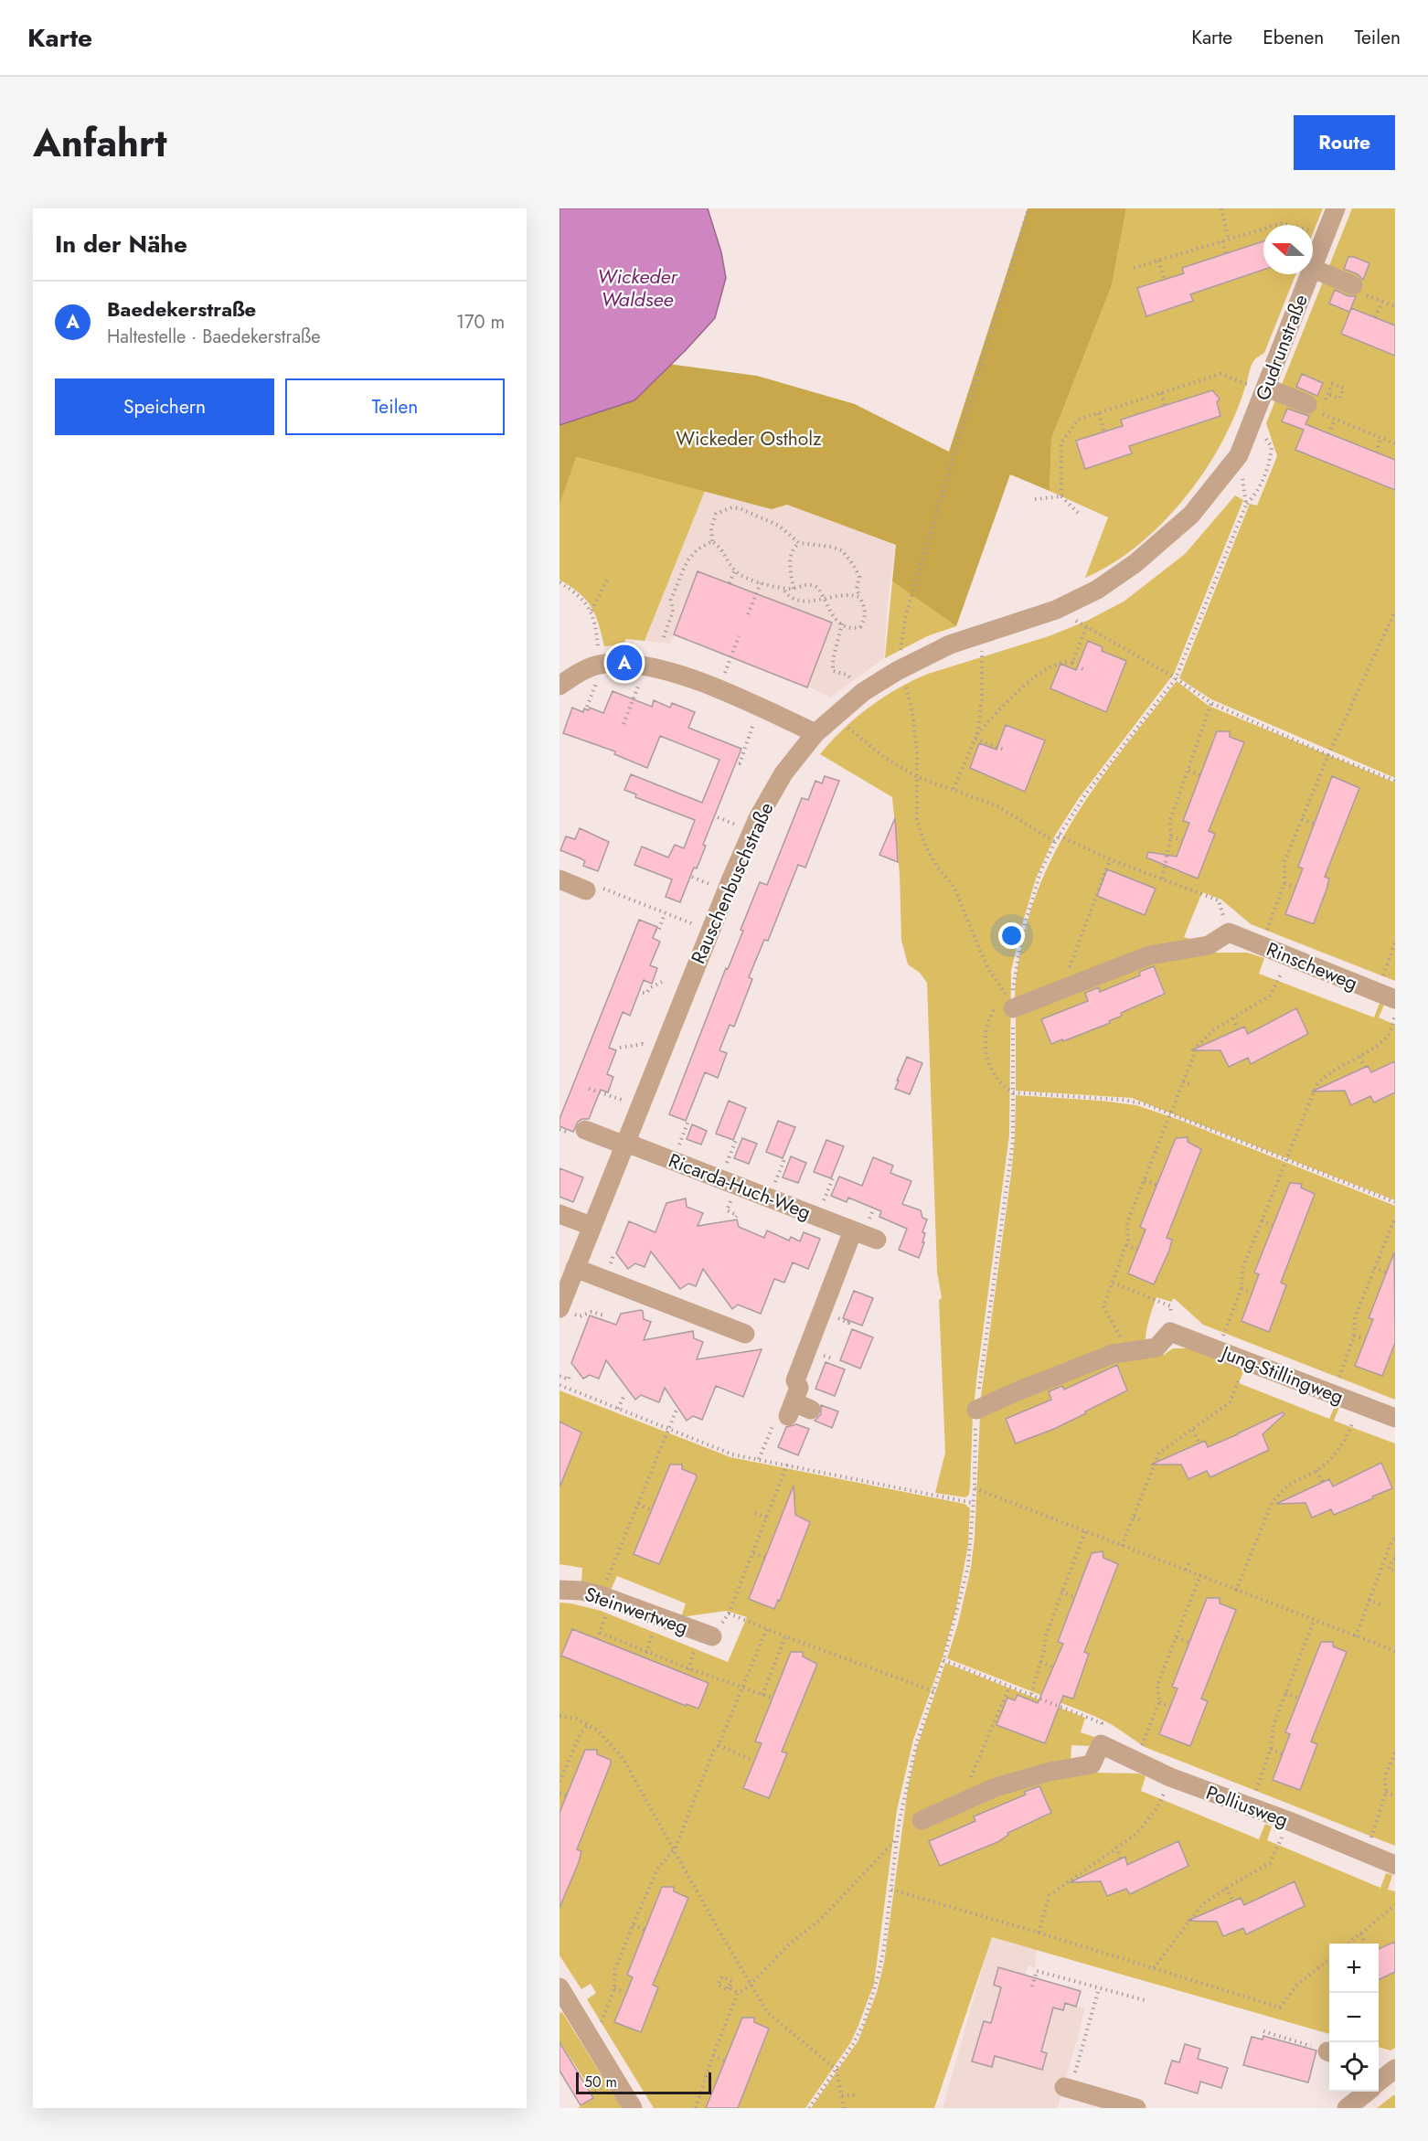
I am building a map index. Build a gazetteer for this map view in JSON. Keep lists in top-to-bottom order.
{
  "streets": {
    "street": [
      "Gudrunstraße",
      "Rauschenbuschstraße",
      "Rinscheweg",
      "Ricarda-Huch-Weg",
      "Jung-Stillingweg",
      "Steinwertweg",
      "Polliusweg"
    ]
  },
  "crossings": [
    ["Gudrunstraße", "Rauschenbuschstraße"],
    ["Rauschenbuschstraße", "Ricarda-Huch-Weg"]
  ],
  "water": ["Wickeder Waldsee"],
  "parks": ["Wickeder Ostholz"],
  "scale_bar": "50 m",
  "north": "left",
  "page": {
    "header": "Karte",
    "nav": ["Karte", "Ebenen", "Teilen"],
    "title": "Anfahrt",
    "buttons": [
      "Route",
      ["Speichern", "Teilen"]
    ],
    "heading": "In der Nähe",
    "list": [
      {
        "mark": "A",
        "name": "Baedekerstraße",
        "note": "Haltestelle · Baedekerstraße",
        "value": "170 m"
      }
    ],
    "pins": "A",
    "map_buttons": ["+", "−"],
    "scale": "50 m"
  }
}
